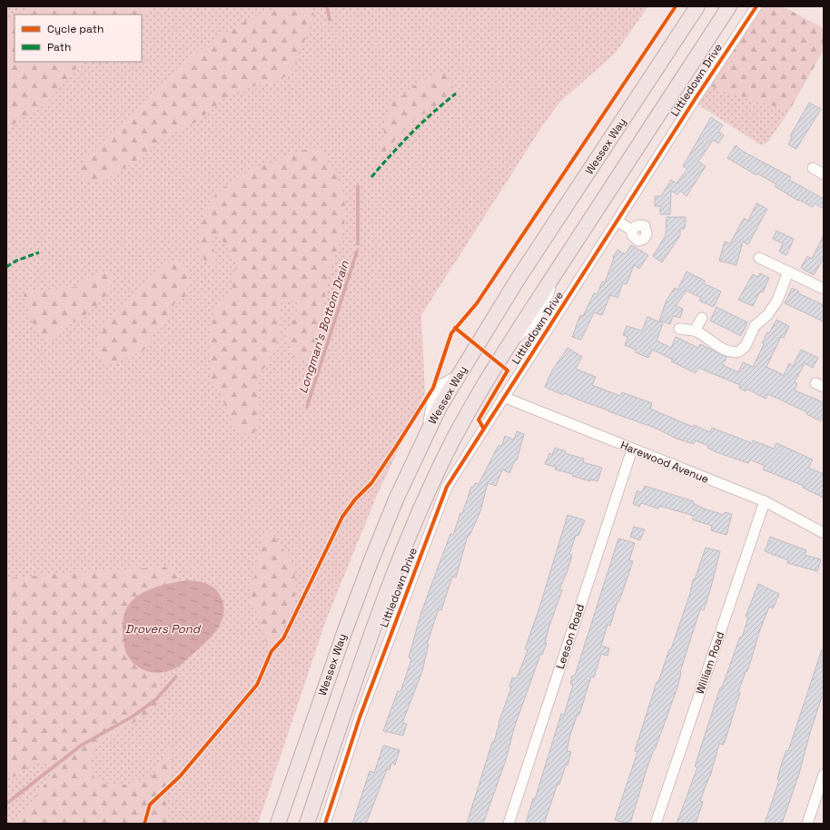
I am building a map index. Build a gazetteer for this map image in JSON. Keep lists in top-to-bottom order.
{
  "streets": {
    "highway": ["Wessex Way"],
    "street": [
      "Littledown Drive",
      "Harewood Avenue",
      "Leeson Road",
      "William Road"
    ]
  },
  "crossings": [
    ["Littledown Drive", "Harewood Avenue"],
    ["Harewood Avenue", "Leeson Road"],
    ["Harewood Avenue", "William Road"]
  ],
  "water": ["Longman's Bottom Drain", "Drovers Pond"],
  "legend": ["Cycle path", "Path"]
}
